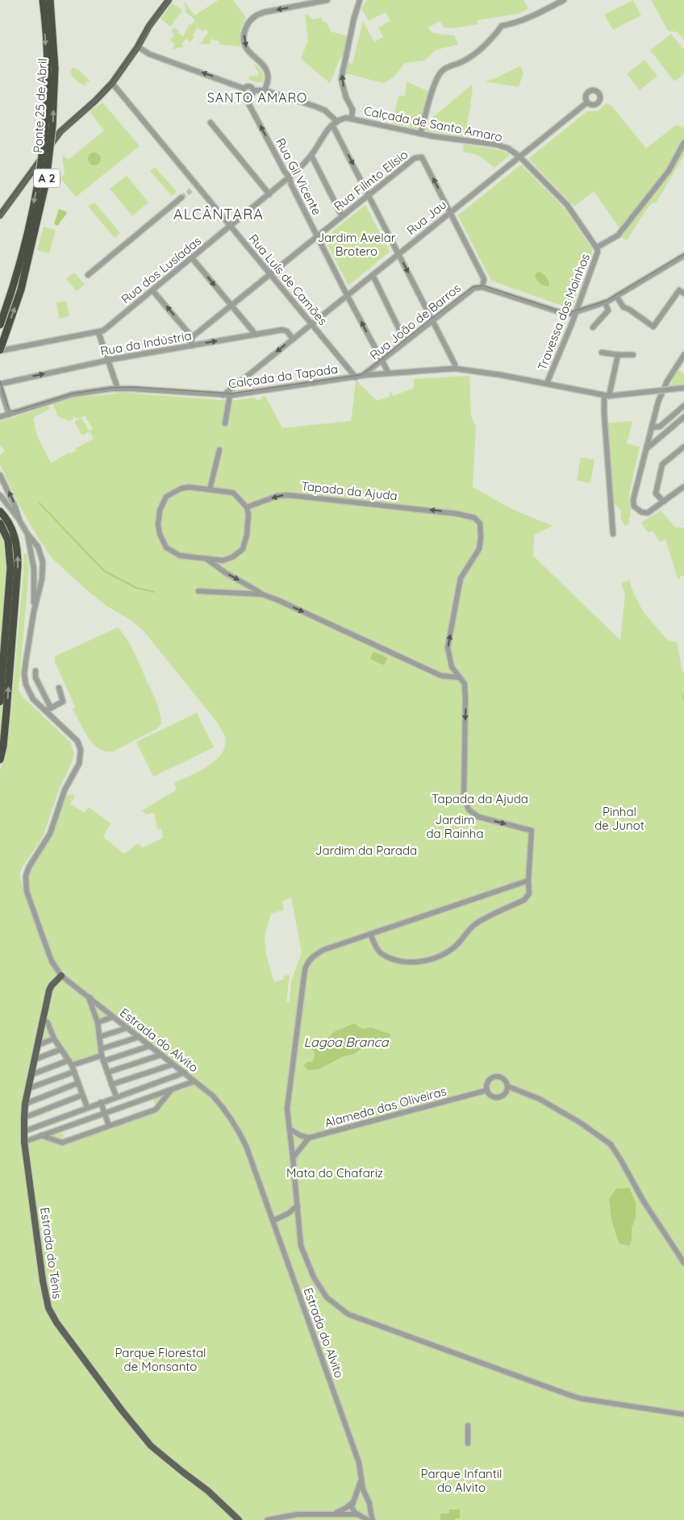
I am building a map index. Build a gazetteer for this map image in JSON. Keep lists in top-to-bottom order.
{
  "streets": {
    "highway": ["Ponte 25 de Abril", "A 2"],
    "main road": ["Estrada do Ténis"],
    "street": [
      "Calçada de Santo Amaro",
      "Rua Gil Vicente",
      "Rua Filinto Elísio",
      "Rua Jau",
      "Rua dos Lusíadas",
      "Rua Luís de Camões",
      "Travessa dos Moinhos",
      "Rua João de Barros",
      "Rua da Indústria",
      "Calçada da Tapada",
      "Tapada da Ajuda",
      "Estrada do Alvito",
      "Alameda das Oliveiras"
    ]
  },
  "crossings": [
    ["Ponte 25 de Abril", "Rua dos Lusíadas"],
    ["Calçada de Santo Amaro", "Rua Jau"],
    ["Calçada de Santo Amaro", "Rua dos Lusíadas"],
    ["Calçada de Santo Amaro", "Travessa dos Moinhos"],
    ["Rua Gil Vicente", "Rua Filinto Elísio"],
    ["Rua Gil Vicente", "Rua Jau"],
    ["Rua Gil Vicente", "Rua dos Lusíadas"],
    ["Rua Gil Vicente", "Rua João de Barros"],
    ["Rua Gil Vicente", "Calçada da Tapada"],
    ["Rua Filinto Elísio", "Rua Jau"],
    ["Rua Filinto Elísio", "Rua Luís de Camões"],
    ["Rua Jau", "Rua Luís de Camões"],
    ["Rua Jau", "Rua da Indústria"],
    ["Rua Jau", "Calçada da Tapada"],
    ["Rua dos Lusíadas", "Rua Luís de Camões"],
    ["Rua Luís de Camões", "Calçada da Tapada"],
    ["Travessa dos Moinhos", "Calçada da Tapada"],
    ["Rua João de Barros", "Calçada da Tapada"],
    ["Estrada do Alvito", "Estrada do Ténis"]
  ],
  "one_way": ["Rua da Indústria"],
  "districts": ["SANTO AMARO", "ALCÂNTARA"],
  "water": ["Lagoa Branca"],
  "parks": [
    "Jardim Avelar Brotero",
    "Tapada da Ajuda",
    "Pinhal de Junot",
    "Jardim da Rainha",
    "Jardim da Parada",
    "Mata do Chafariz",
    "Parque Florestal de Monsanto",
    "Parque Infantil do Alvito"
  ]
}
